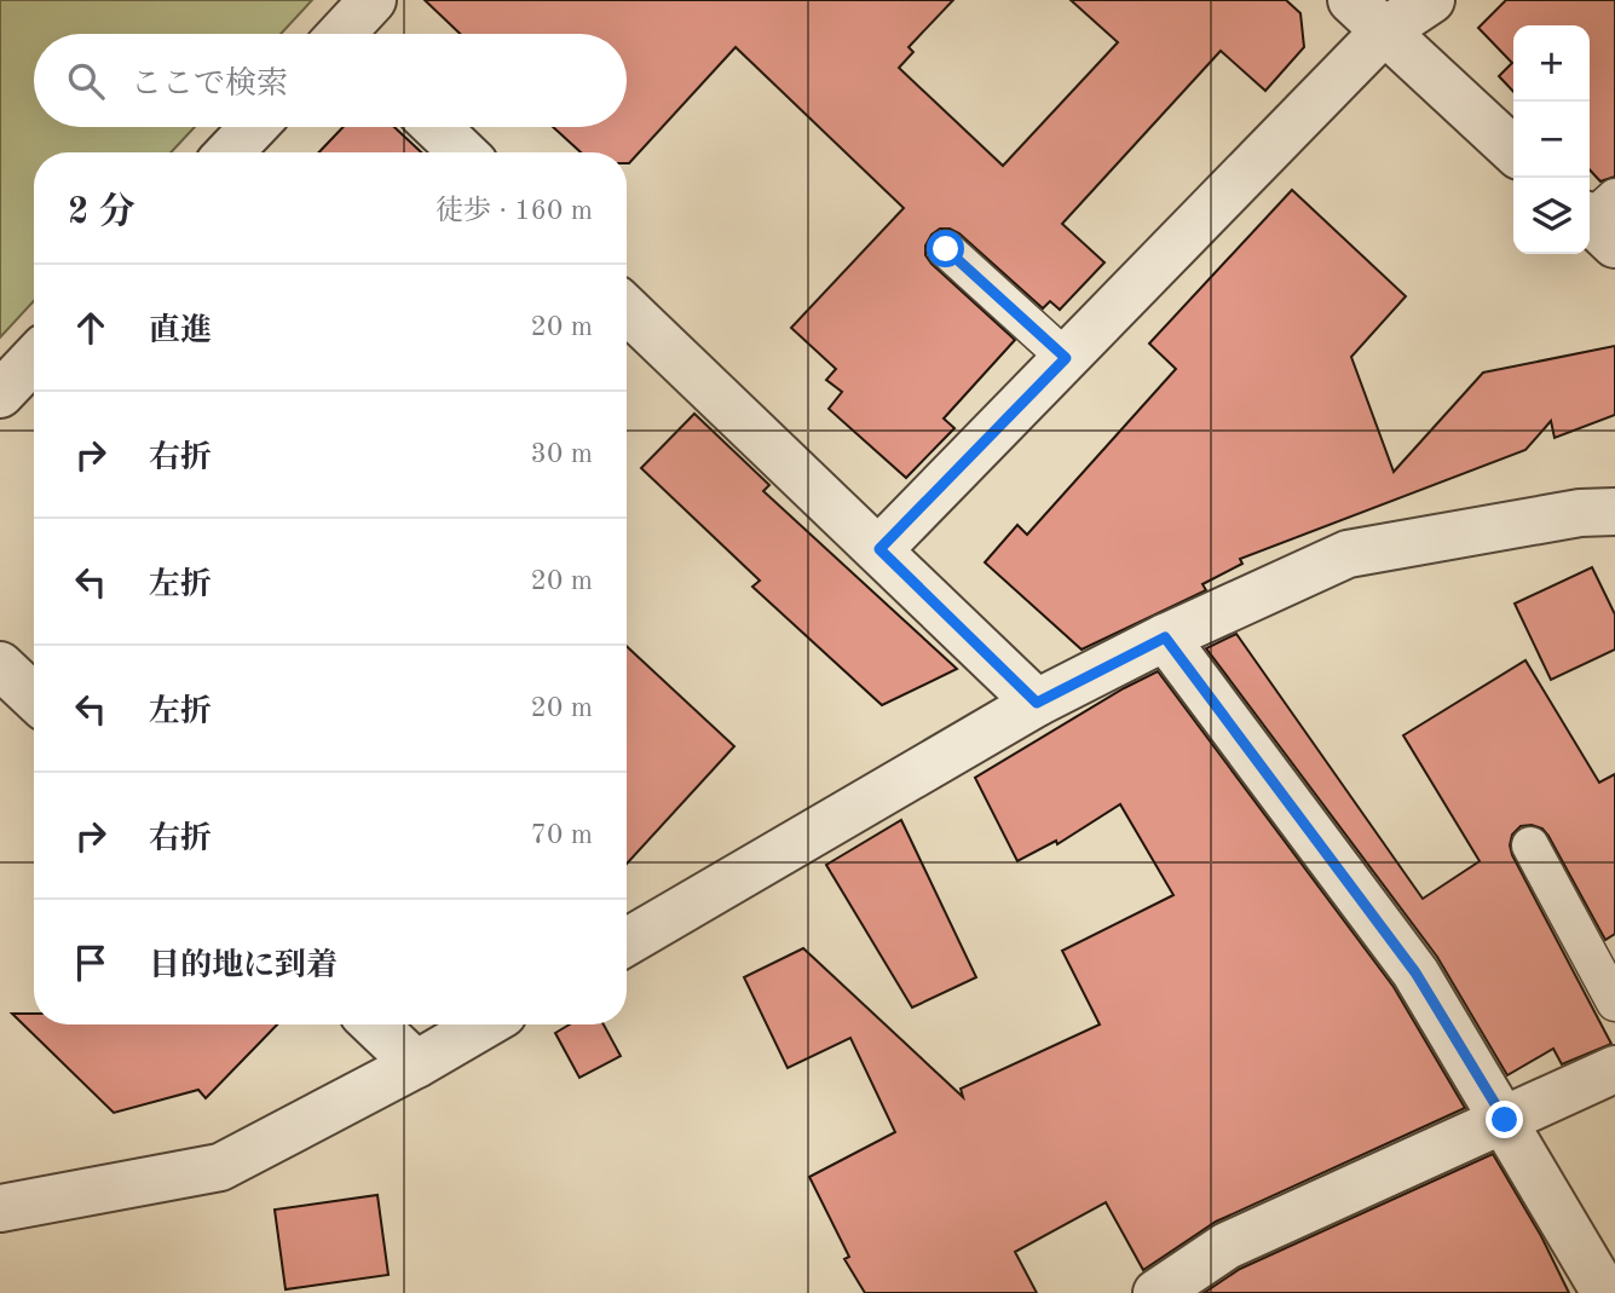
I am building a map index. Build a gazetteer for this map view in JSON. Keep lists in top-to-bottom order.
{
  "page": {
    "map_buttons": ["+", "−"],
    "search": "ここで検索",
    "heading": ["2 分", "徒歩 · 160 m"],
    "list": [
      ["直進", "20 m"],
      ["右折", "30 m"],
      ["左折", "20 m"],
      ["左折", "20 m"],
      ["右折", "70 m"],
      "目的地に到着"
    ]
  }
}
